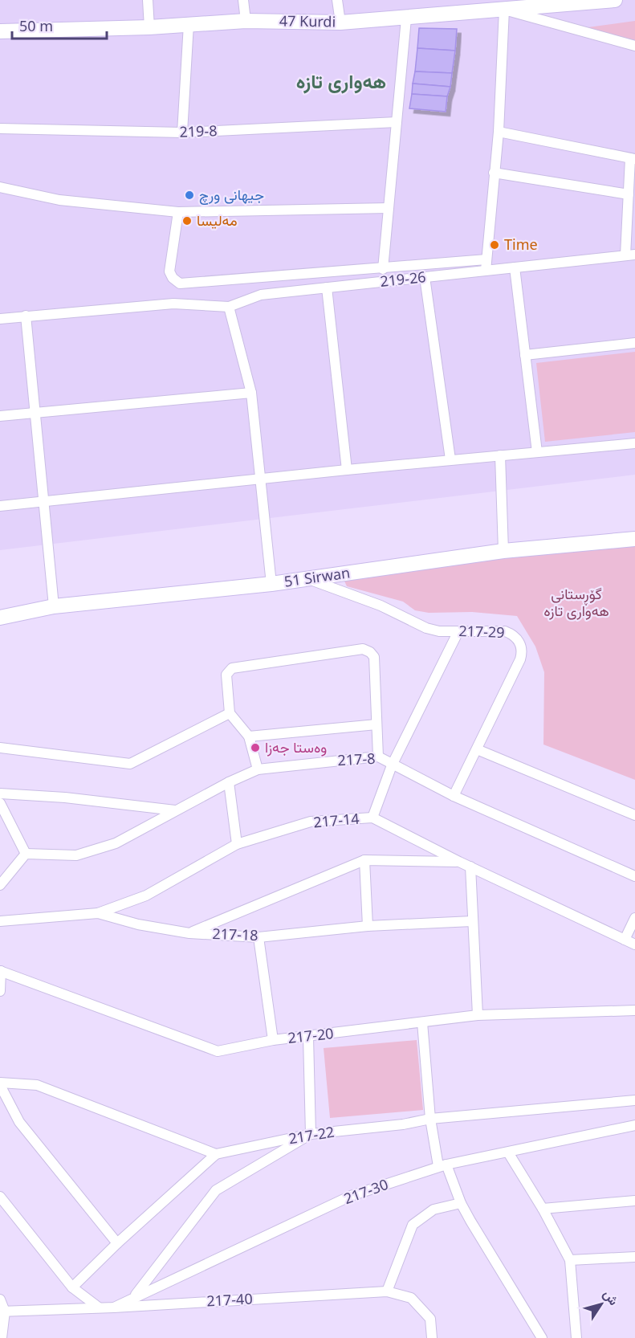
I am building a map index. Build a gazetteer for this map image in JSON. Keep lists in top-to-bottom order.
{
  "streets": {
    "main road": ["47 Kurdi", "51 Sirwan"],
    "street": [
      "219-8",
      "219-26",
      "217-29",
      "217-8",
      "217-14",
      "217-18",
      "217-20",
      "217-22",
      "217-30",
      "217-40"
    ]
  },
  "crossings": [
    ["51 Sirwan", "217-29"],
    ["217-29", "217-8"],
    ["217-14", "217-18"],
    ["217-30", "217-40"]
  ],
  "districts": ["هەواری تازە"],
  "parks": ["گۆڕستانی هەواری تازە"],
  "places": [
    "جیهانی ورچ",
    "مەلیسا",
    "Time",
    "وەستا جەزا"
  ],
  "scale_bar": "50 m",
  "north": "top right"
}
